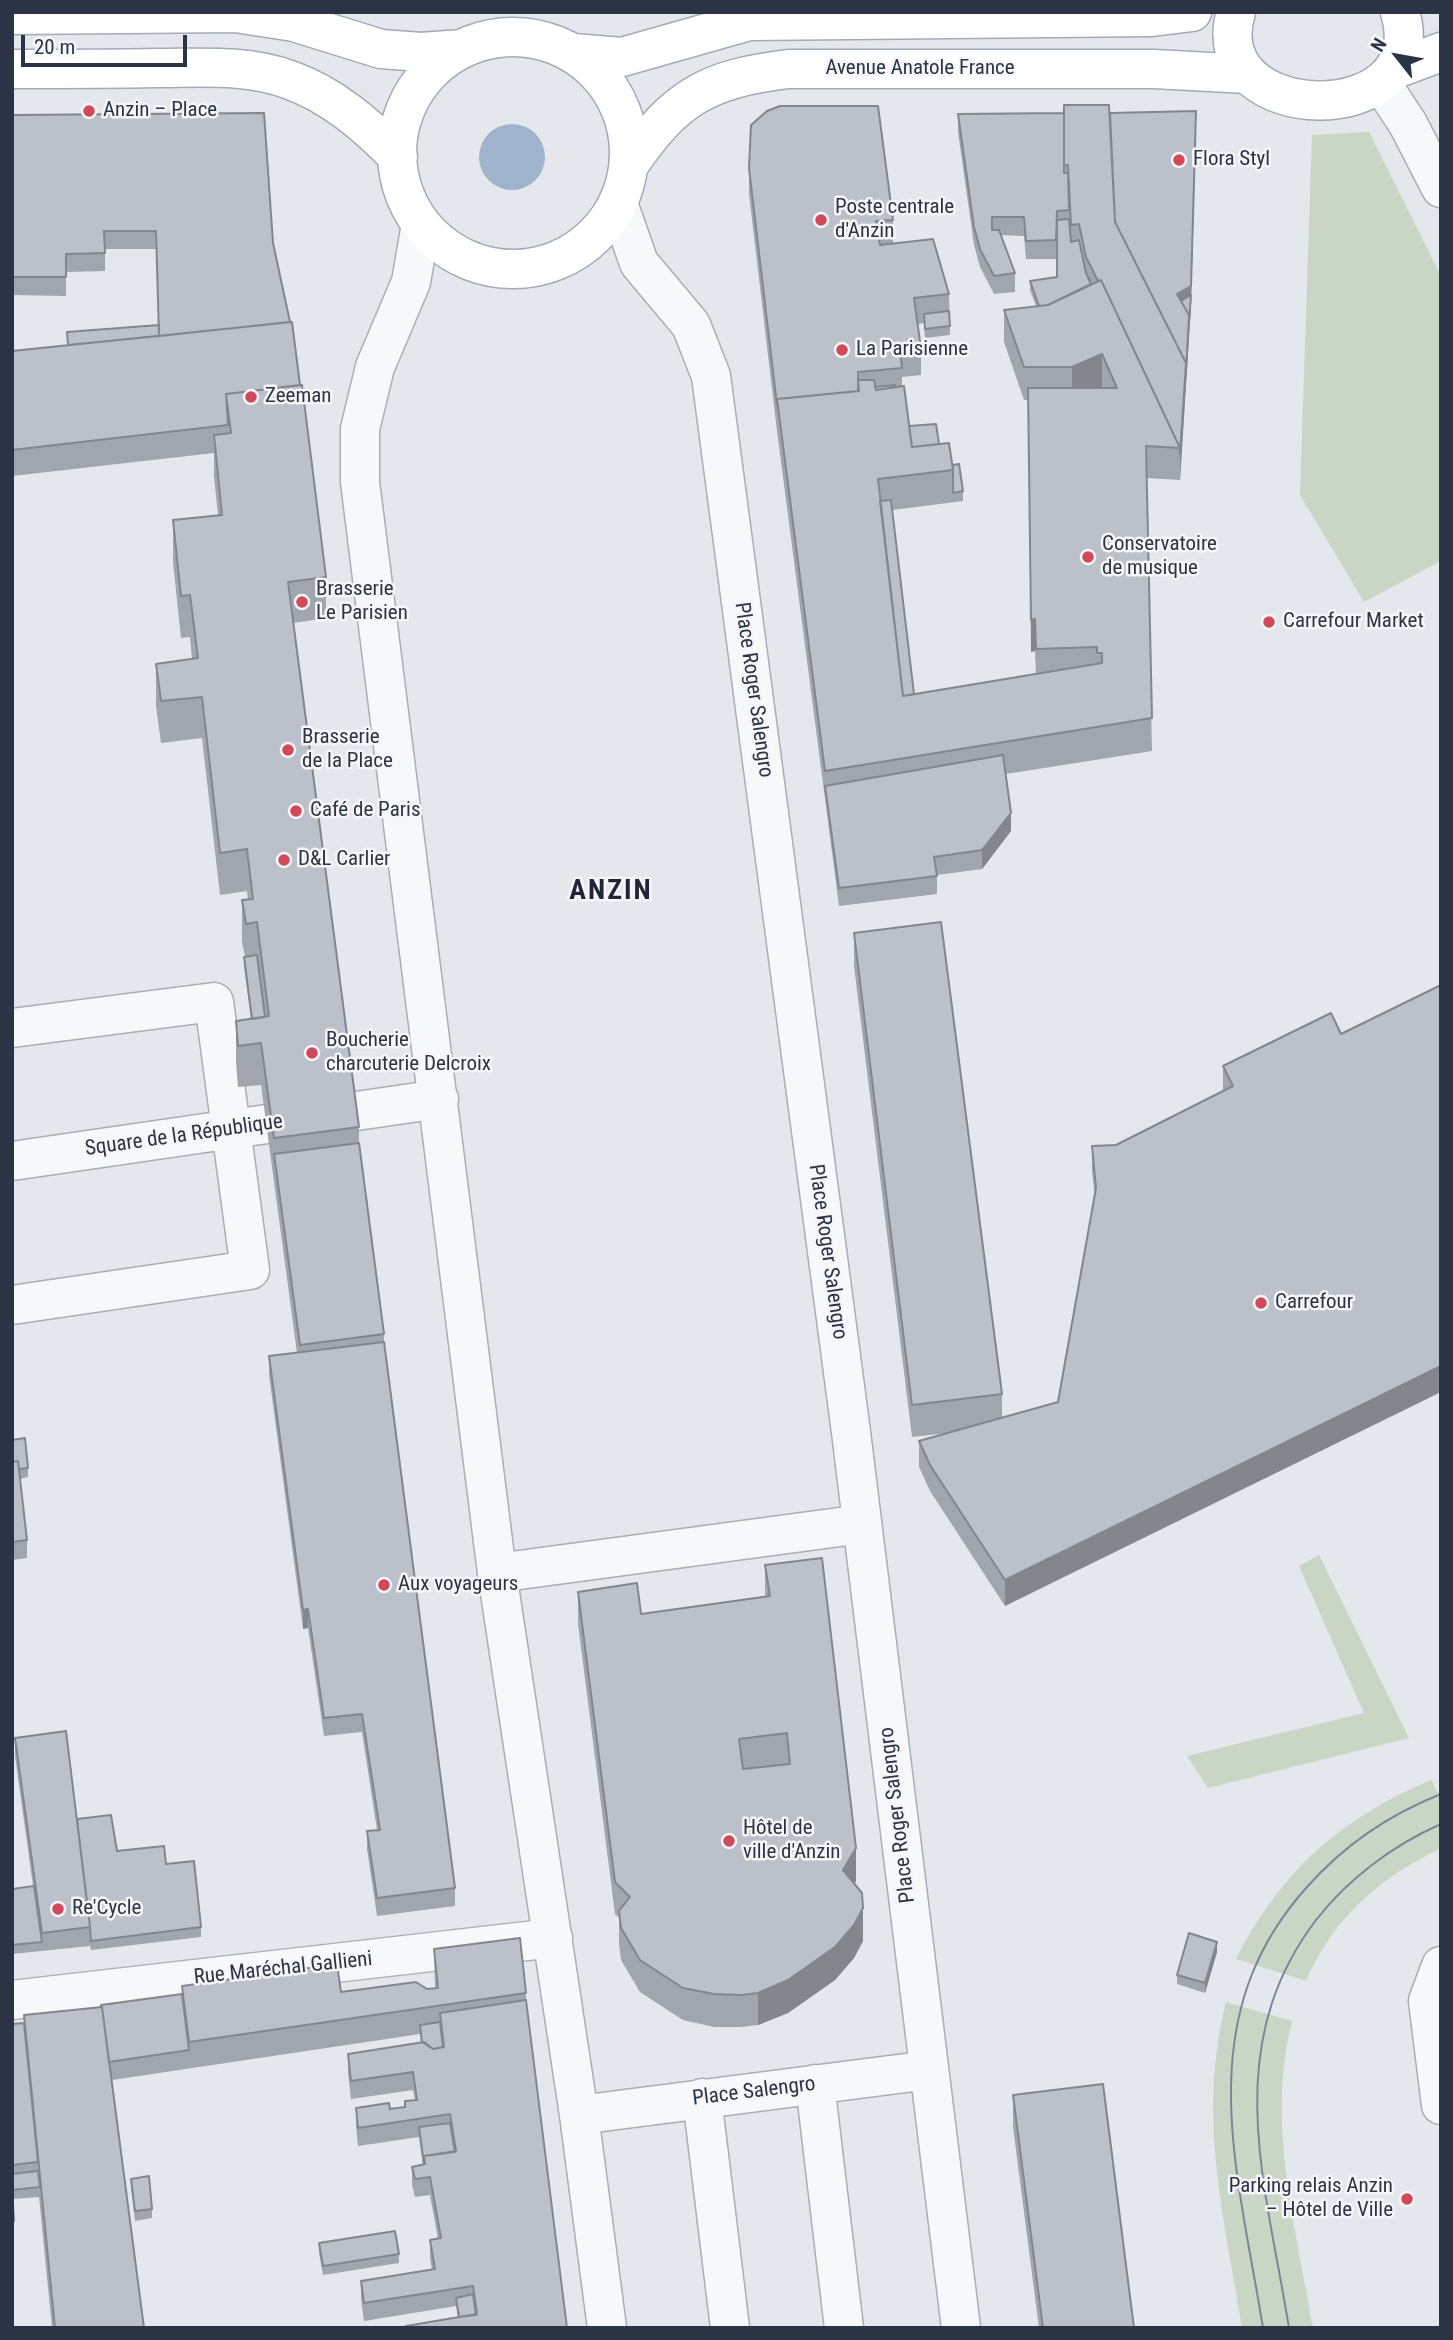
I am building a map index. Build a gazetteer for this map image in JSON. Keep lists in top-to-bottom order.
{
  "streets": {
    "main road": ["Avenue Anatole France"],
    "street": [
      "Place Roger Salengro",
      "Square de la République",
      "Rue Maréchal Gallieni",
      "Place Salengro"
    ]
  },
  "crossings": [
    ["Avenue Anatole France", "Place Roger Salengro"],
    ["Place Roger Salengro", "Place Salengro"]
  ],
  "districts": ["ANZIN"],
  "places": [
    "Anzin – Place",
    "Flora Styl",
    "Poste centrale d'Anzin",
    "La Parisienne",
    "Zeeman",
    "Conservatoire de musique",
    "Brasserie Le Parisien",
    "Carrefour Market",
    "Brasserie de la Place",
    "Café de Paris",
    "D&L Carlier",
    "Boucherie charcuterie Delcroix",
    "Carrefour",
    "Aux voyageurs",
    "Hôtel de ville d'Anzin",
    "Re'Cycle",
    "Parking relais Anzin – Hôtel de Ville"
  ],
  "scale_bar": "20 m",
  "north": "top left"
}
